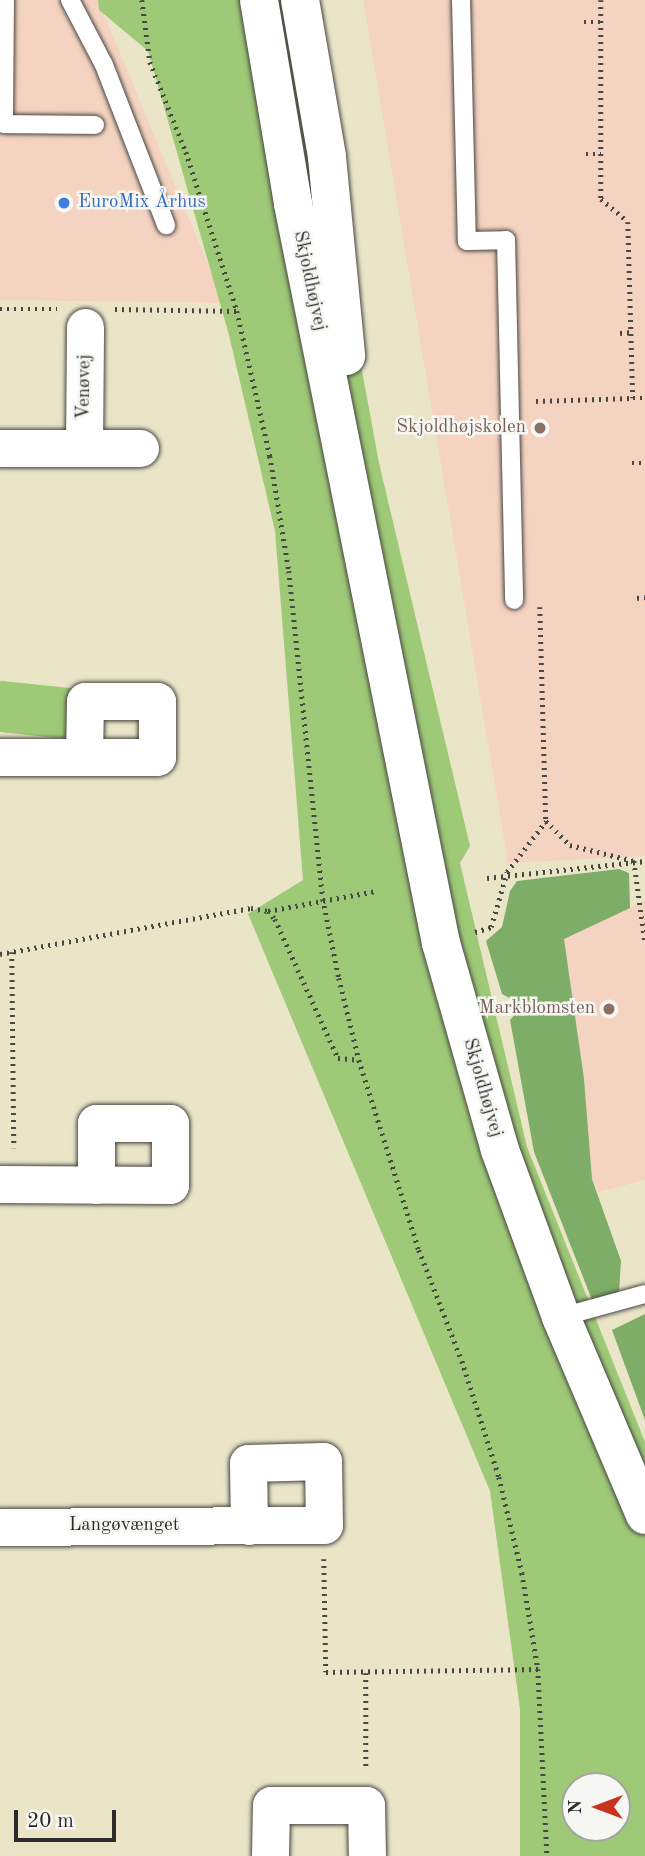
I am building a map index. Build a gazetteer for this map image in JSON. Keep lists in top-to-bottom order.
{
  "streets": {
    "street": ["Skjoldhøjvej", "Venøvej", "Langøvænget"]
  },
  "places": ["EuroMix Århus", "Skjoldhøjskolen", "Markblomsten"],
  "scale_bar": "20 m",
  "north": "left"
}
